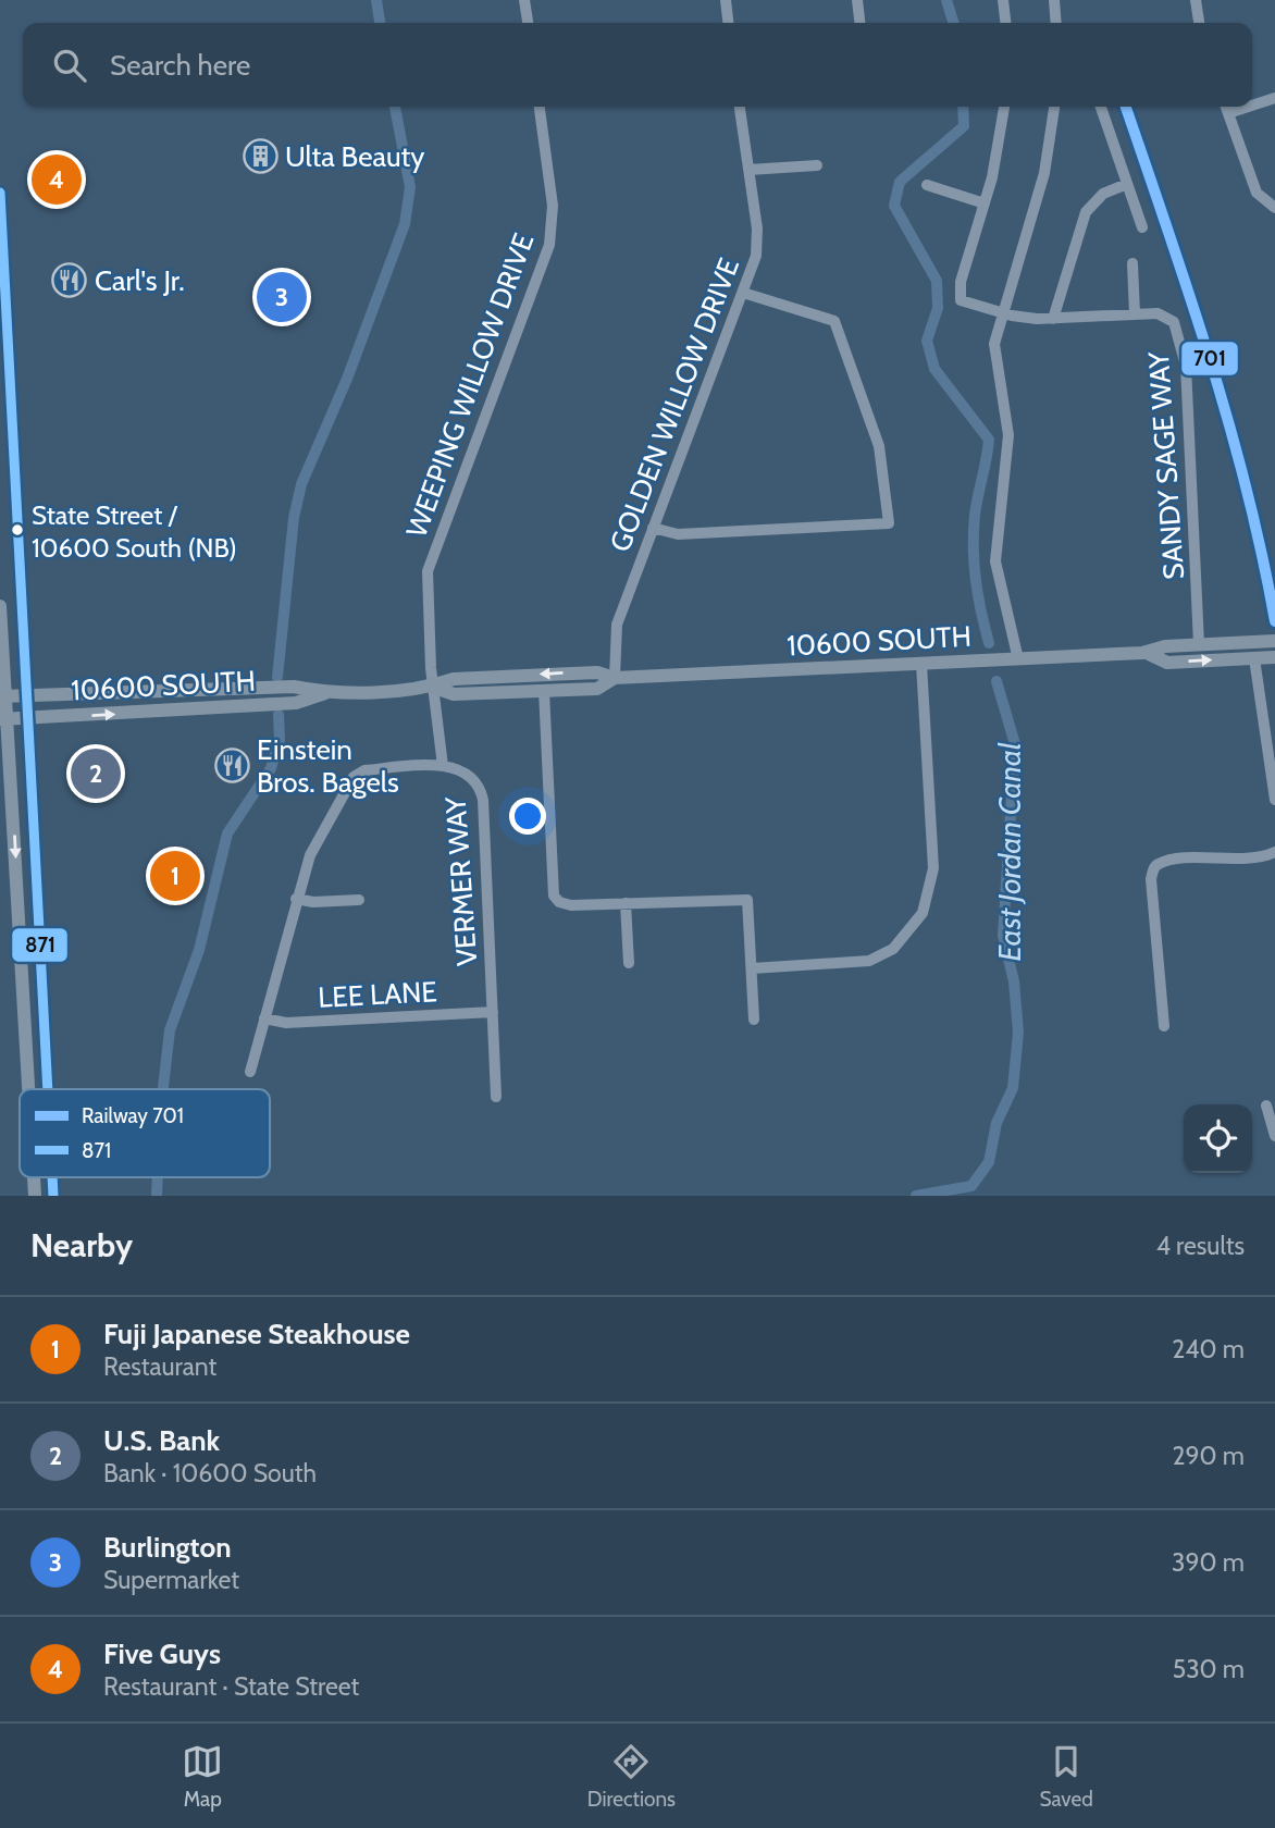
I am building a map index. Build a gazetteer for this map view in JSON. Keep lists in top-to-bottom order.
{
  "streets": {
    "main road": ["10600 SOUTH"],
    "street": [
      "WEEPING WILLOW DRIVE",
      "GOLDEN WILLOW DRIVE",
      "SANDY SAGE WAY",
      "VERMER WAY",
      "LEE LANE"
    ]
  },
  "crossings": [
    ["WEEPING WILLOW DRIVE", "10600 SOUTH"],
    ["WEEPING WILLOW DRIVE", "VERMER WAY"],
    ["GOLDEN WILLOW DRIVE", "10600 SOUTH"],
    ["SANDY SAGE WAY", "10600 SOUTH"],
    ["10600 SOUTH", "VERMER WAY"],
    ["VERMER WAY", "LEE LANE"]
  ],
  "water": ["East Jordan Canal"],
  "places": {
    "building": ["Ulta Beauty"],
    "restaurant": ["Carl's Jr.", "Einstein Bros. Bagels"],
    "other": ["State Street / 10600 South (NB)"]
  },
  "lines": ["rail line 701", "transit line 871"],
  "legend": ["Railway 701", "871"],
  "page": {
    "search": "Search here",
    "pins": [
      "4",
      "3",
      "2",
      "1"
    ],
    "heading": ["Nearby", "4 results"],
    "list": [
      {
        "mark": "1",
        "name": "Fuji Japanese Steakhouse",
        "note": "Restaurant",
        "value": "240 m"
      },
      {
        "mark": "2",
        "name": "U.S. Bank",
        "note": "Bank · 10600 South",
        "value": "290 m"
      },
      {
        "mark": "3",
        "name": "Burlington",
        "note": "Supermarket",
        "value": "390 m"
      },
      {
        "mark": "4",
        "name": "Five Guys",
        "note": "Restaurant · State Street",
        "value": "530 m"
      }
    ],
    "nav": ["Map", "Directions", "Saved"]
  }
}
